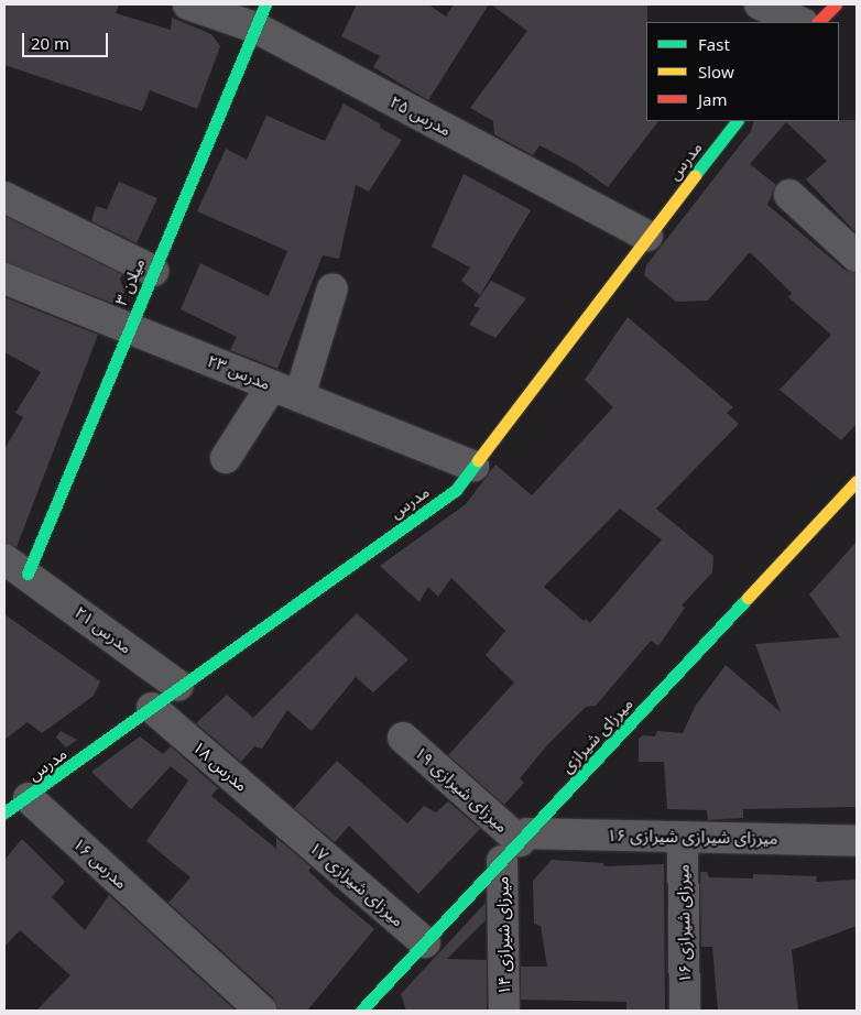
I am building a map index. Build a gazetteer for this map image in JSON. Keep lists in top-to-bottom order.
{
  "streets": {
    "street": [
      "مدرس ۲۵",
      "مدرس",
      "میلان ۳",
      "مدرس ۲۳",
      "مدرس ۲۱",
      "میرزای شیرازی",
      "مدرس ۱۸",
      "میرزای شیرازی ۱۹",
      "میرزای شیرازی شیرازی ۱۶",
      "مدرس ۱۶",
      "میرزای شیرازی ۱۷",
      "میرزای شیرازی ۱۶",
      "میرزای شیرازی ۱۴"
    ]
  },
  "crossings": [
    ["مدرس ۲۵", "مدرس"],
    ["مدرس ۲۵", "میلان ۳"],
    ["مدرس", "مدرس ۲۳"],
    ["مدرس", "مدرس ۲۱"],
    ["مدرس", "مدرس ۱۸"],
    ["مدرس", "مدرس ۱۶"],
    ["میلان ۳", "مدرس ۲۳"],
    ["میلان ۳", "مدرس ۲۱"],
    ["میرزای شیرازی", "میرزای شیرازی ۱۹"],
    ["میرزای شیرازی", "میرزای شیرازی شیرازی ۱۶"],
    ["میرزای شیرازی", "میرزای شیرازی ۱۷"],
    ["میرزای شیرازی", "میرزای شیرازی ۱۴"],
    ["مدرس ۱۸", "میرزای شیرازی ۱۷"],
    ["میرزای شیرازی ۱۹", "میرزای شیرازی شیرازی ۱۶"],
    ["میرزای شیرازی ۱۹", "میرزای شیرازی ۱۴"],
    ["میرزای شیرازی شیرازی ۱۶", "میرزای شیرازی ۱۶"],
    ["میرزای شیرازی شیرازی ۱۶", "میرزای شیرازی ۱۴"]
  ],
  "legend": ["Fast", "Slow", "Jam"],
  "scale_bar": "20 m"
}
